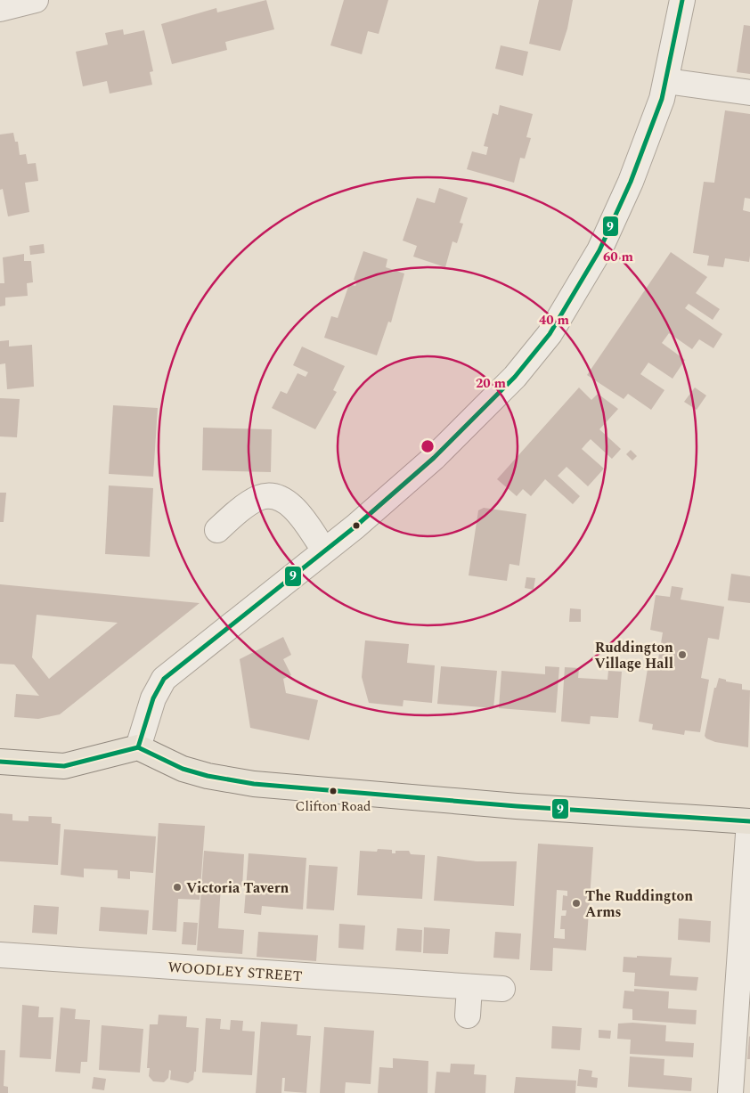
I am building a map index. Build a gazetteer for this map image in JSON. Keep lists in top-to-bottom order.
{
  "streets": {
    "street": ["WOODLEY STREET"]
  },
  "places": [
    "Ruddington Village Hall",
    "Clifton Road",
    "Victoria Tavern",
    "The Ruddington Arms"
  ],
  "lines": ["transit line 9"],
  "rings": ["60 m", "40 m", "20 m"]
}
